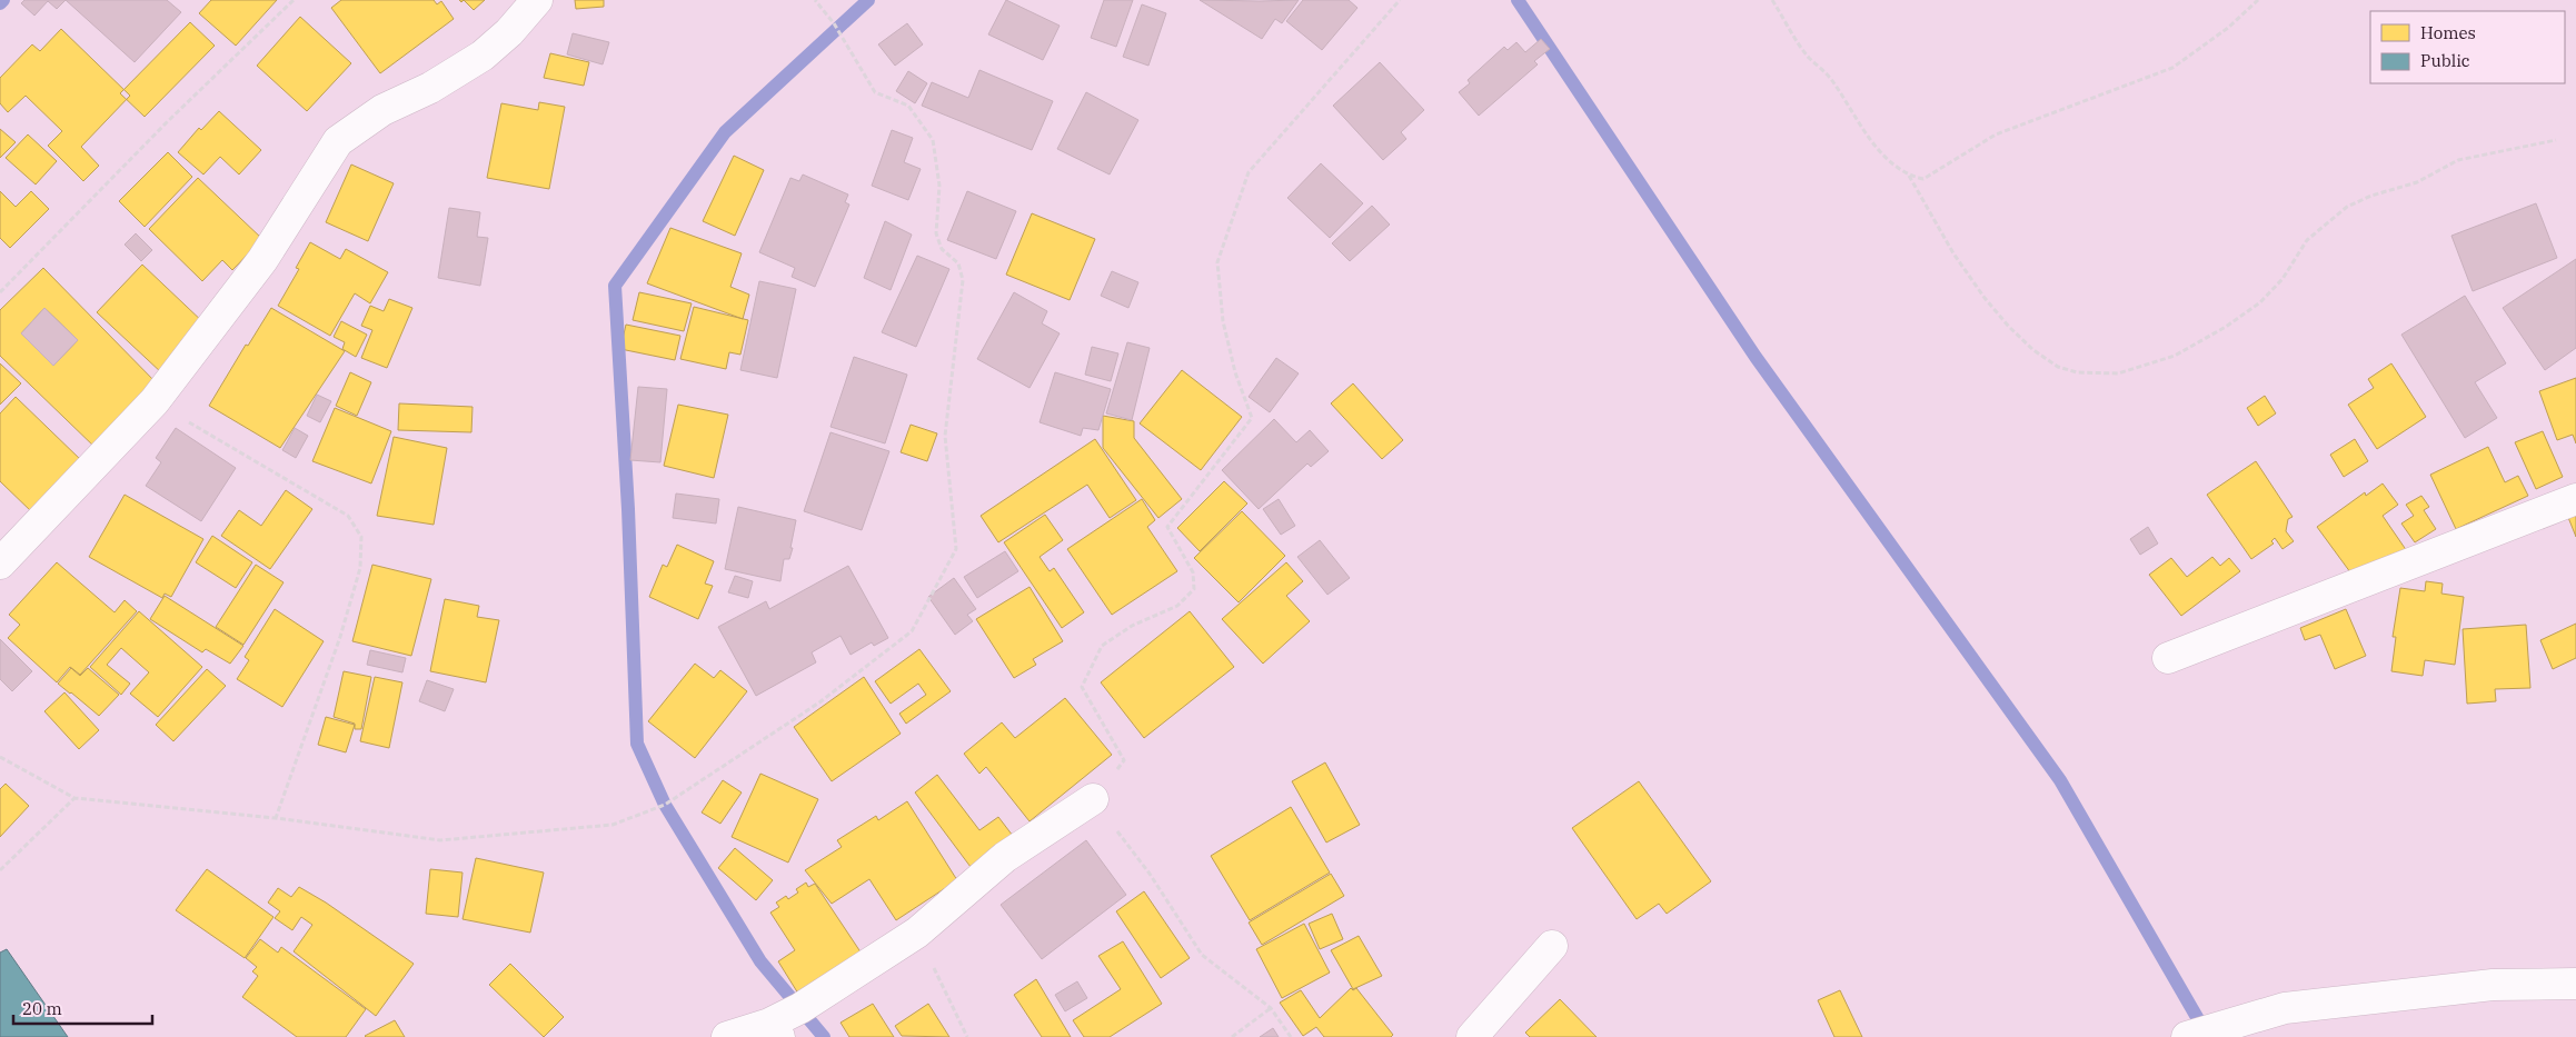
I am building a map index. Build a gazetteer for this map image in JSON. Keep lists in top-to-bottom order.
{
  "legend": ["Homes", "Public"],
  "scale_bar": "20 m"
}
